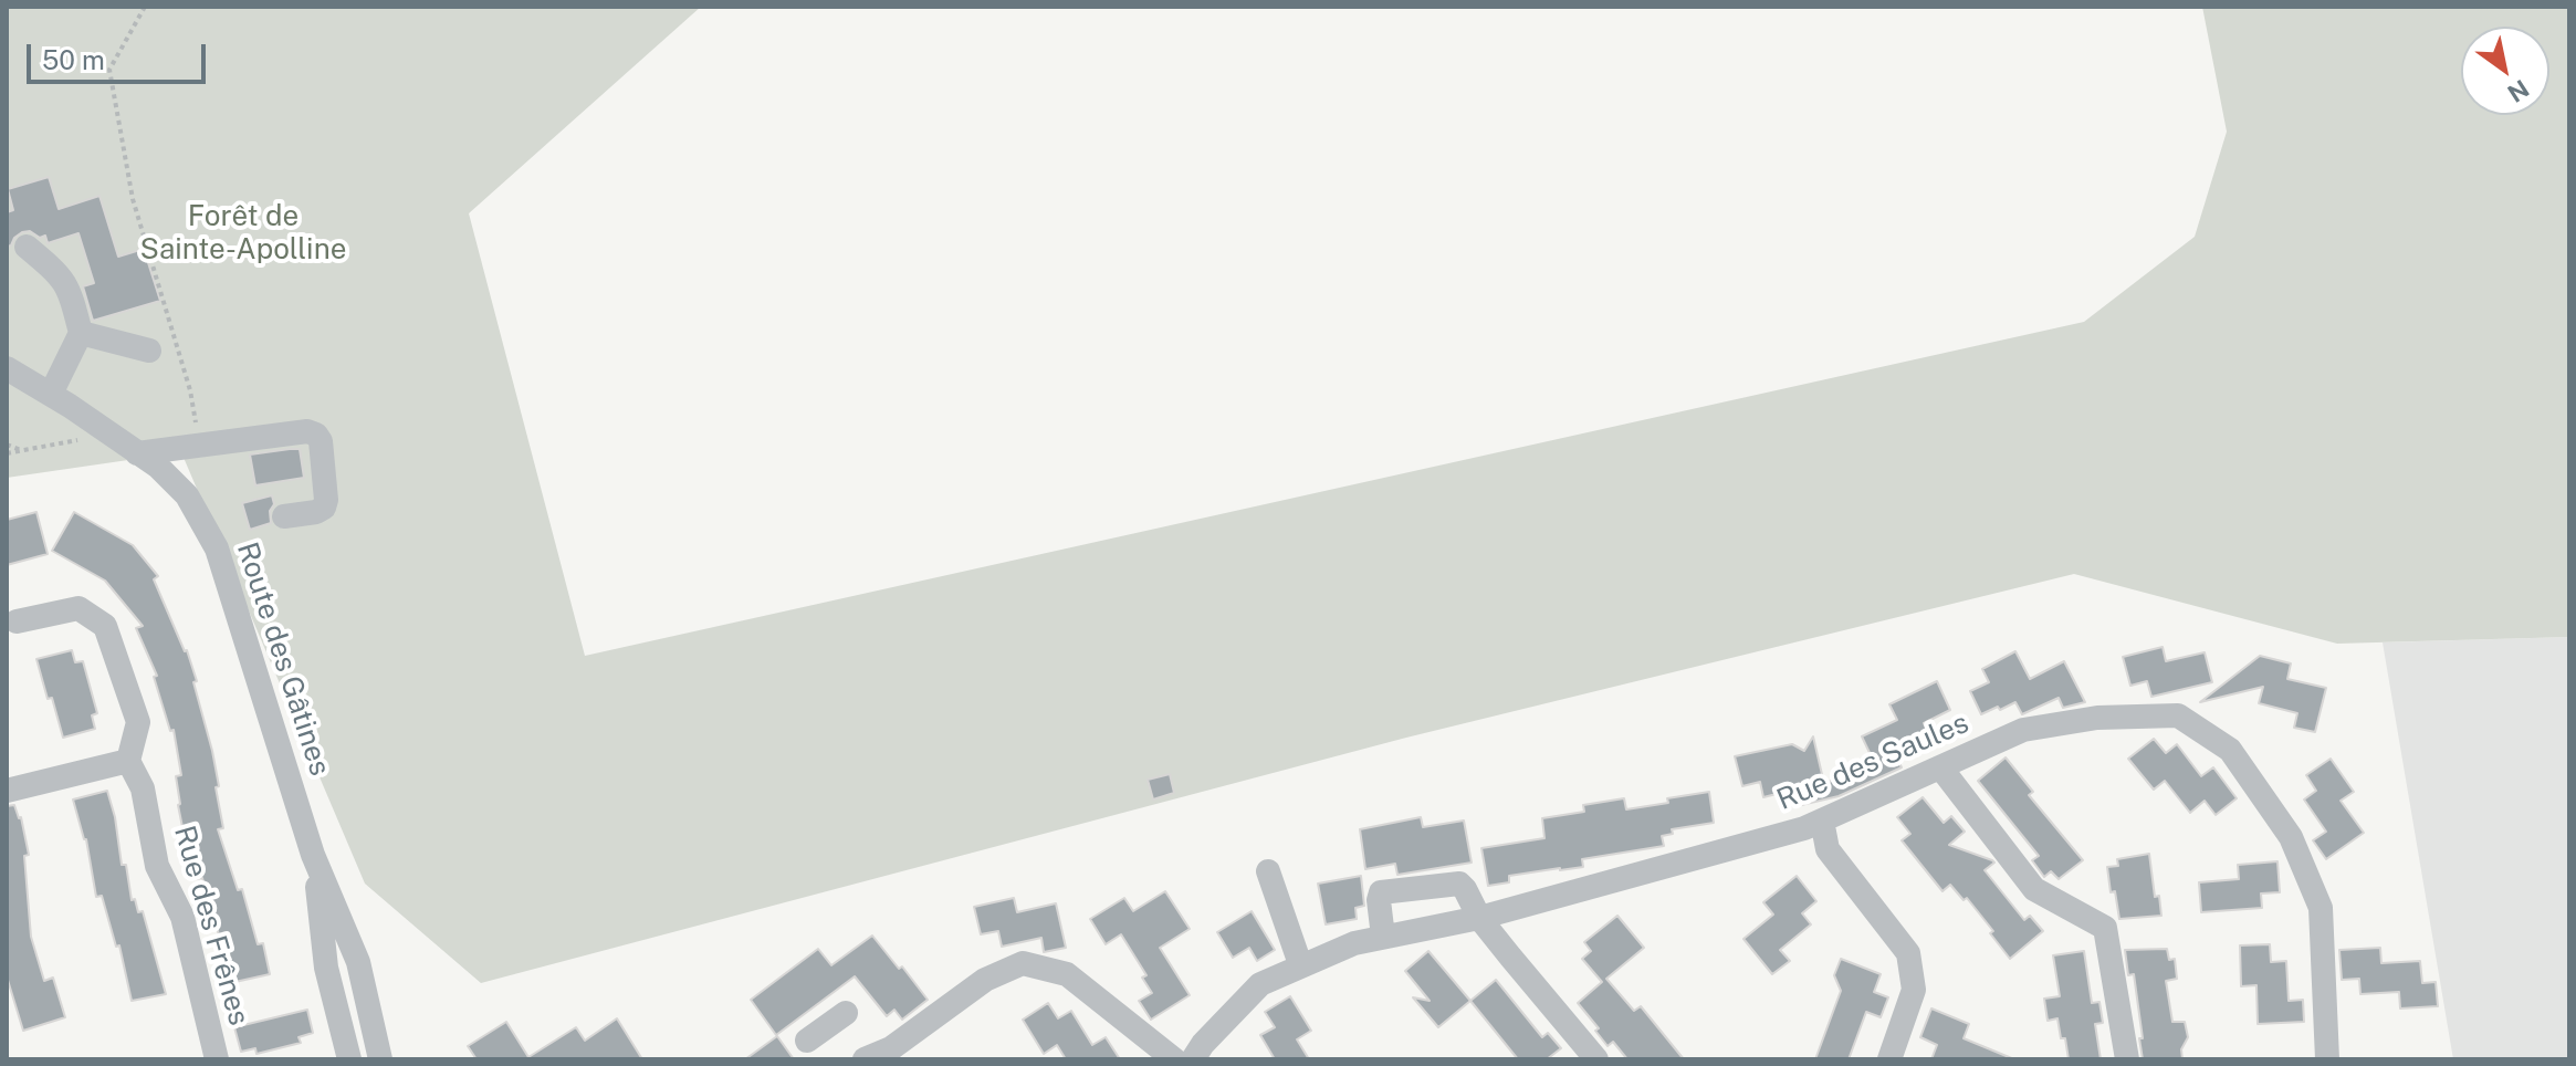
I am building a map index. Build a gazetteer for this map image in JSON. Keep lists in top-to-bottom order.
{
  "streets": {
    "street": ["Route des Gâtines", "Rue des Saules", "Rue des Frênes"]
  },
  "parks": ["Forêt de Sainte-Apolline"],
  "scale_bar": "50 m",
  "north": "bottom right"
}
